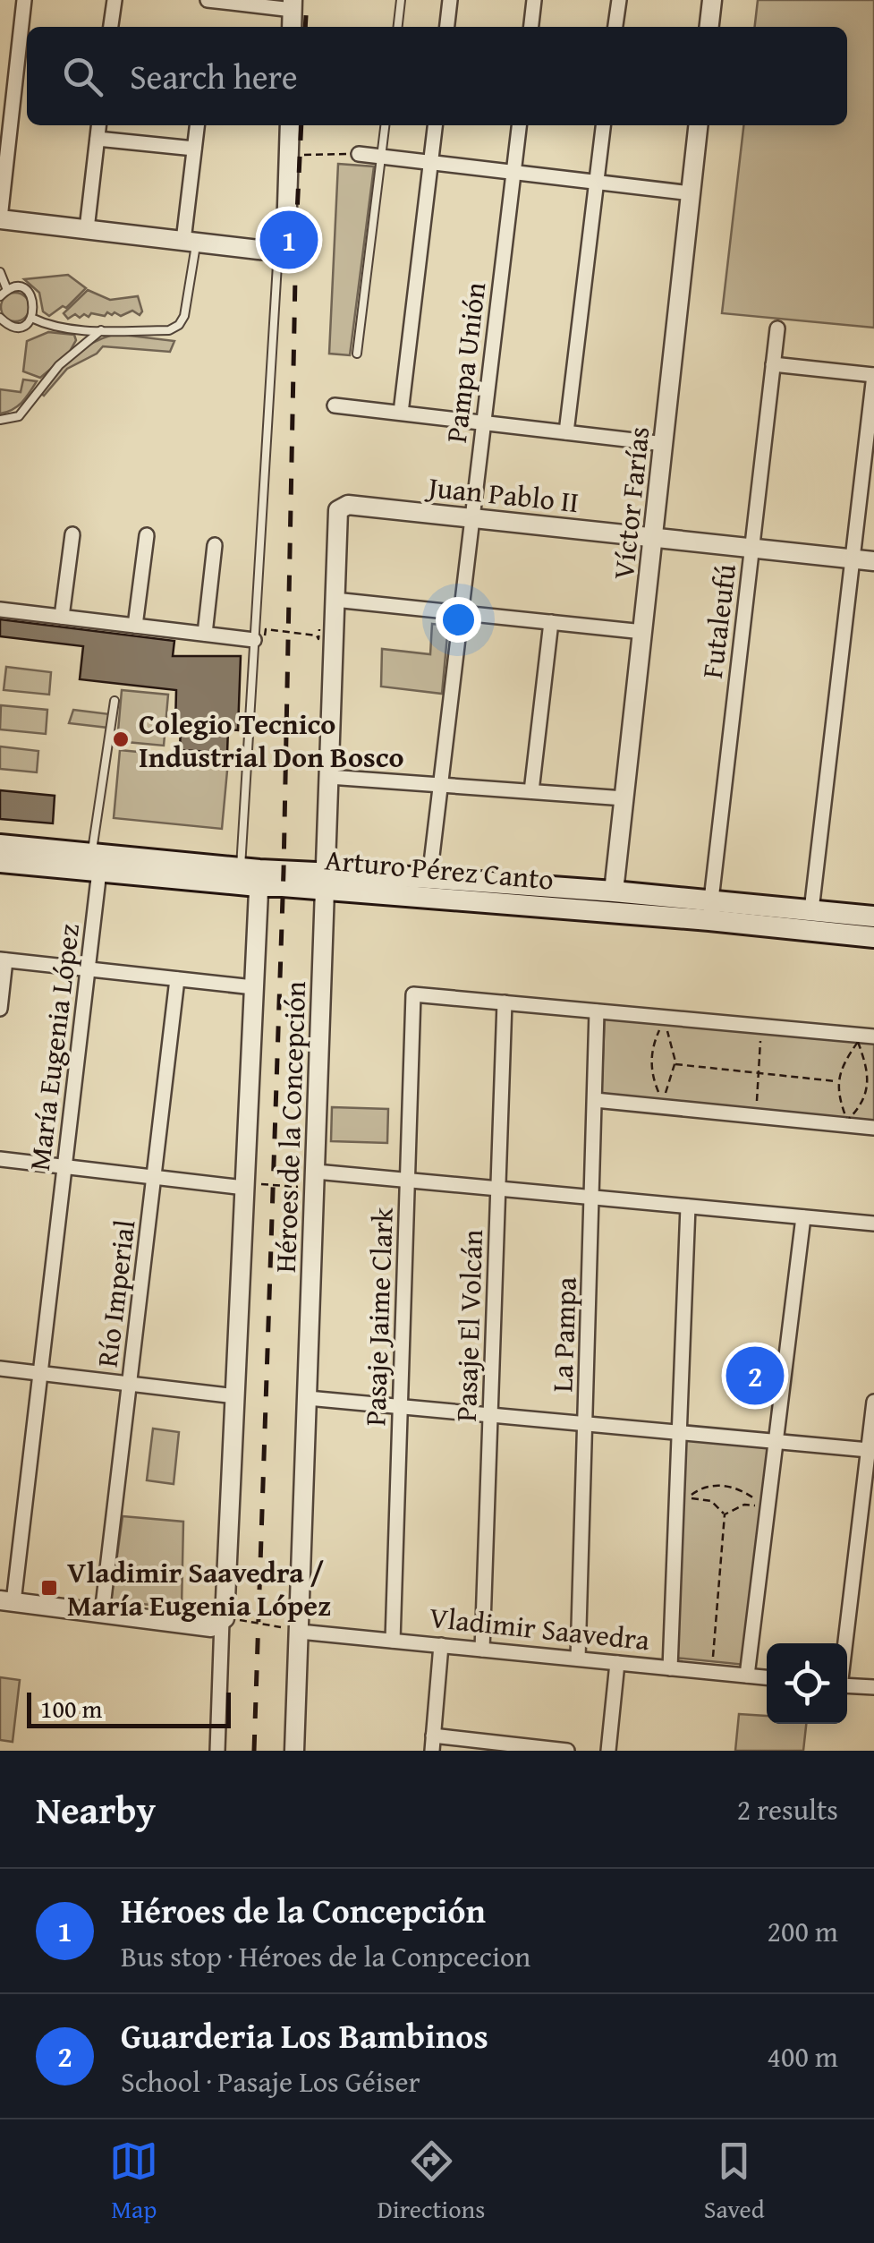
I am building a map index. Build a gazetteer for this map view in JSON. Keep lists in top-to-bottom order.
{
  "streets": {
    "main road": ["Arturo Pérez Canto"],
    "street": [
      "Pampa Unión",
      "Juan Pablo II",
      "Víctor Farías",
      "Futaleufú",
      "María Eugenia López",
      "Héroes de la Concepción",
      "Río Imperial",
      "Pasaje Jaime Clark",
      "Pasaje El Volcán",
      "La Pampa",
      "Vladimir Saavedra"
    ]
  },
  "crossings": [
    ["Pampa Unión", "Juan Pablo II"],
    ["Pampa Unión", "Arturo Pérez Canto"],
    ["Juan Pablo II", "Víctor Farías"],
    ["Juan Pablo II", "Futaleufú"],
    ["Juan Pablo II", "Héroes de la Concepción"],
    ["Víctor Farías", "Arturo Pérez Canto"],
    ["Futaleufú", "Arturo Pérez Canto"],
    ["Arturo Pérez Canto", "María Eugenia López"],
    ["Arturo Pérez Canto", "Héroes de la Concepción"],
    ["Héroes de la Concepción", "Vladimir Saavedra"],
    ["Pasaje Jaime Clark", "Pasaje El Volcán"],
    ["Pasaje Jaime Clark", "Vladimir Saavedra"],
    ["Pasaje El Volcán", "Vladimir Saavedra"],
    ["La Pampa", "Vladimir Saavedra"]
  ],
  "places": {
    "other": ["Colegio Tecnico Industrial Don Bosco"],
    "transit": ["Vladimir Saavedra / María Eugenia López"]
  },
  "scale_bar": "100 m",
  "page": {
    "search": "Search here",
    "pins": ["1", "2"],
    "scale": "100 m",
    "heading": ["Nearby", "2 results"],
    "list": [
      {
        "mark": "1",
        "name": "Héroes de la Concepción",
        "note": "Bus stop · Héroes de la Conpcecion",
        "value": "200 m"
      },
      {
        "mark": "2",
        "name": "Guarderia Los Bambinos",
        "note": "School · Pasaje Los Géiser",
        "value": "400 m"
      }
    ],
    "nav": ["Map", "Directions", "Saved"]
  }
}
